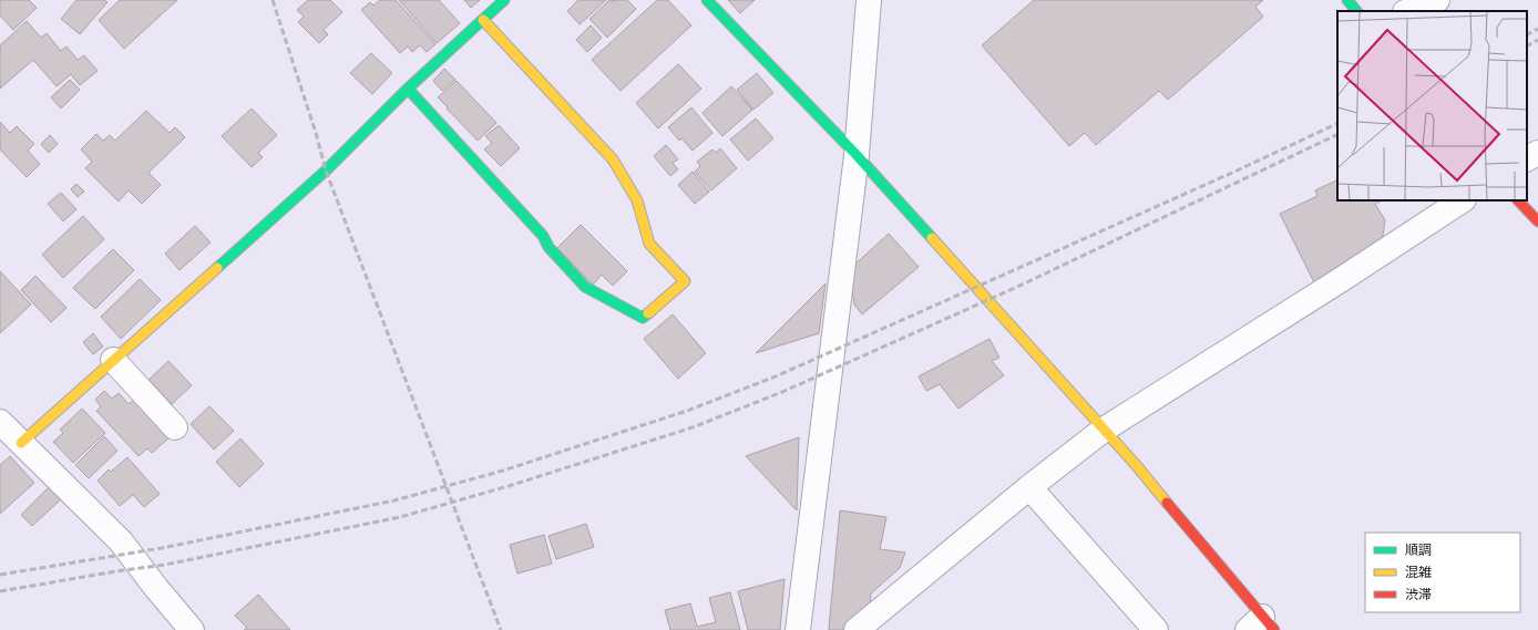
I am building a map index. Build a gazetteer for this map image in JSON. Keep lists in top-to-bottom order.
{
  "legend": ["順調", "混雑", "渋滞"]
}
